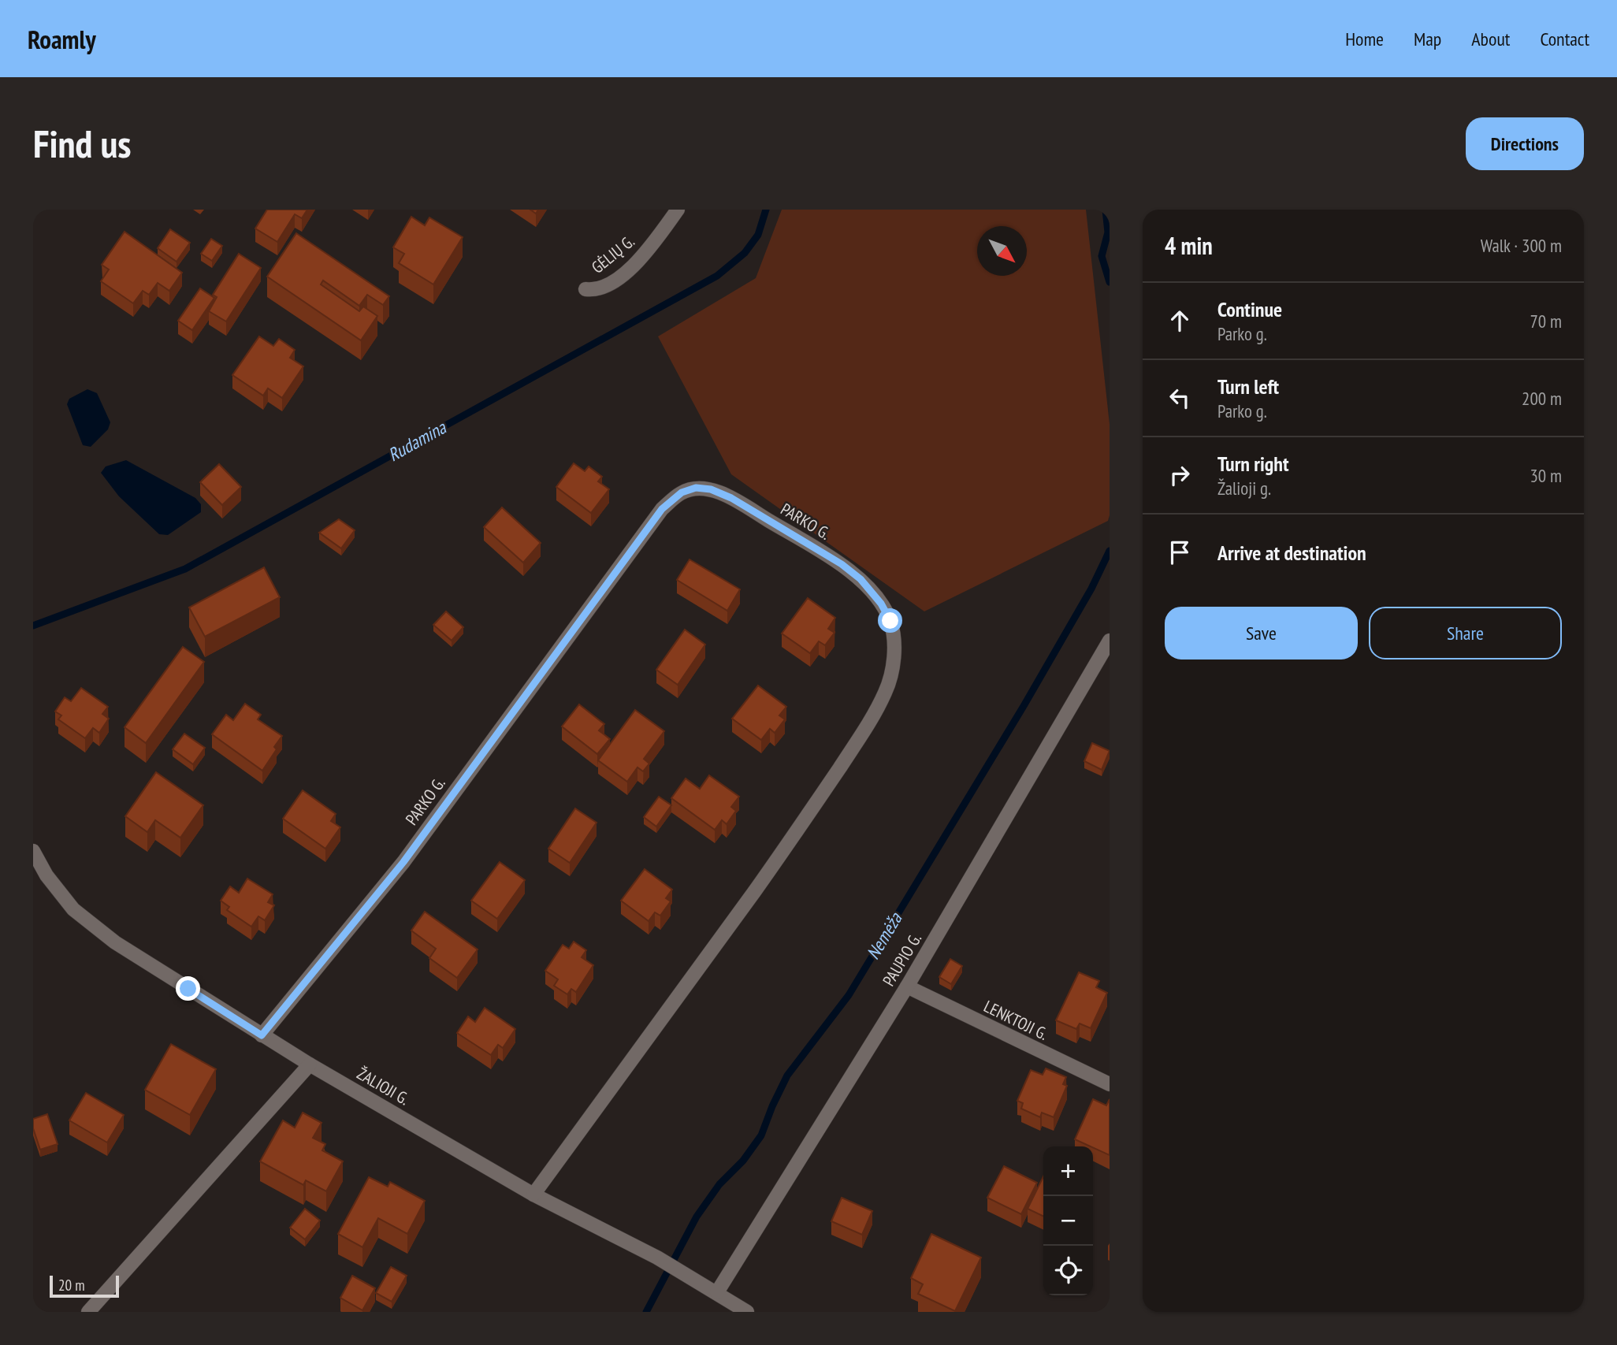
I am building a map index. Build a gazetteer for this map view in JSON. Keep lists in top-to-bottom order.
{
  "streets": {
    "street": [
      "GĖLIŲ G.",
      "PARKO G.",
      "PAUPIO G.",
      "LENKTOJI G.",
      "ŽALIOJI G."
    ]
  },
  "crossings": [
    ["PARKO G.", "ŽALIOJI G."],
    ["PAUPIO G.", "LENKTOJI G."],
    ["PAUPIO G.", "ŽALIOJI G."]
  ],
  "water": ["Rudamina", "Nemėža"],
  "scale_bar": "20 m",
  "north": "bottom right",
  "page": {
    "header": "Roamly",
    "nav": [
      "Home",
      "Map",
      "About",
      "Contact"
    ],
    "buttons": [
      "Directions",
      ["Save", "Share"]
    ],
    "title": "Find us",
    "heading": ["4 min", "Walk · 300 m"],
    "list": [
      ["Continue", "Parko g.", "70 m"],
      ["Turn left", "Parko g.", "200 m"],
      ["Turn right", "Žalioji g.", "30 m"],
      "Arrive at destination"
    ],
    "map_buttons": ["+", "−"],
    "scale": "20 m"
  }
}
